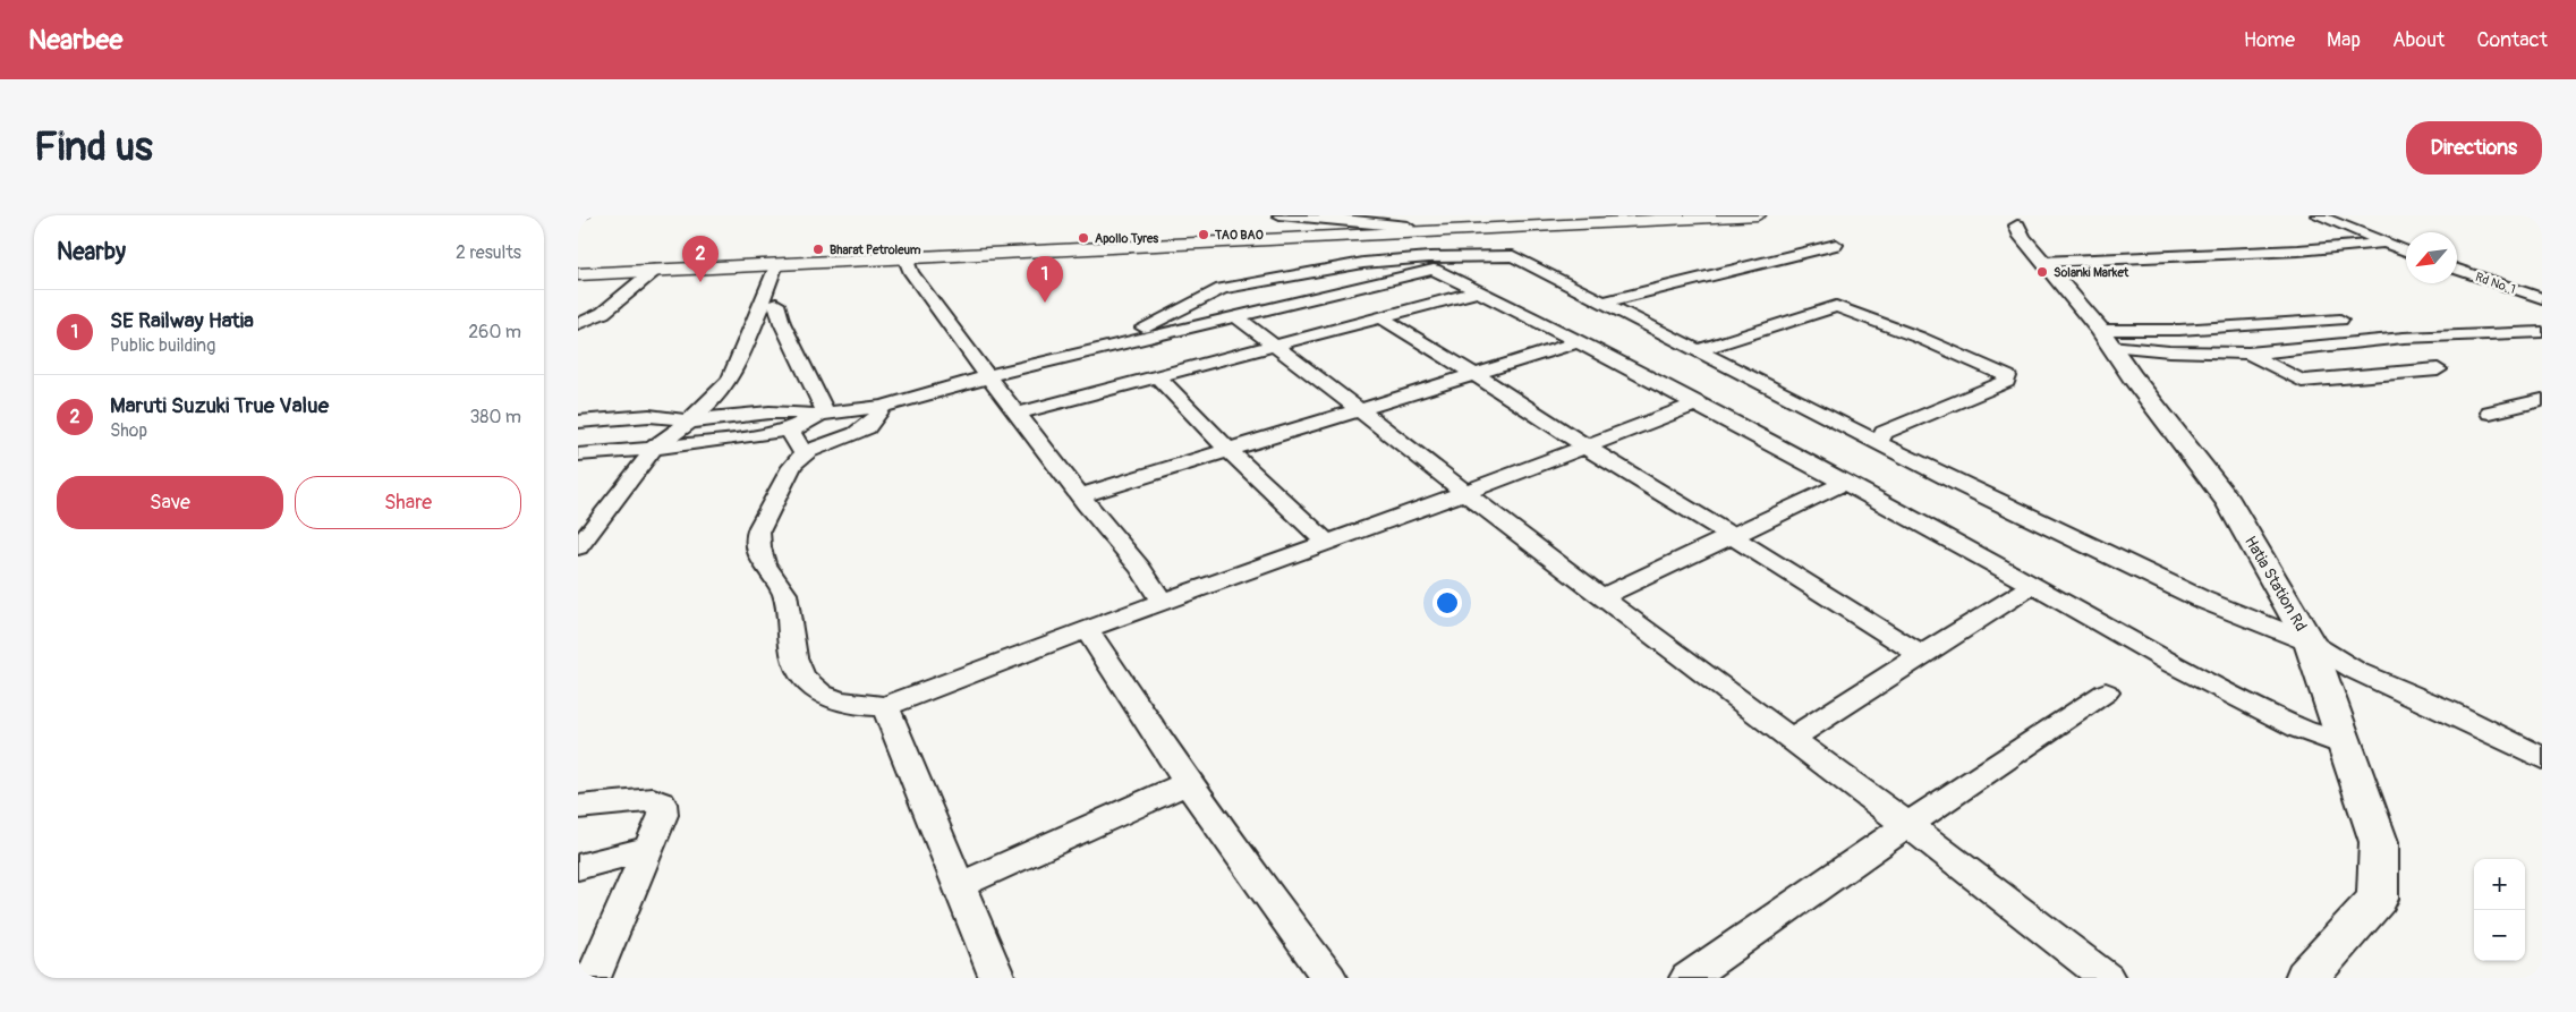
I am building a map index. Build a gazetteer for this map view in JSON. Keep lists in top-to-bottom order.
{
  "streets": {
    "street": ["Rd No. 1", "Hatia Station Rd"]
  },
  "places": [
    "TAO BAO",
    "Apollo Tyres",
    "Bharat Petroleum",
    "Solanki Market"
  ],
  "north": "bottom left",
  "page": {
    "header": "Nearbee",
    "nav": [
      "Home",
      "Map",
      "About",
      "Contact"
    ],
    "buttons": [
      "Directions",
      ["Save", "Share"]
    ],
    "title": "Find us",
    "heading": ["Nearby", "2 results"],
    "pins": ["2", "1"],
    "list": [
      {
        "mark": "1",
        "name": "SE Railway Hatia",
        "note": "Public building",
        "value": "260 m"
      },
      {
        "mark": "2",
        "name": "Maruti Suzuki True Value",
        "note": "Shop",
        "value": "380 m"
      }
    ],
    "map_buttons": ["+", "−"]
  }
}
